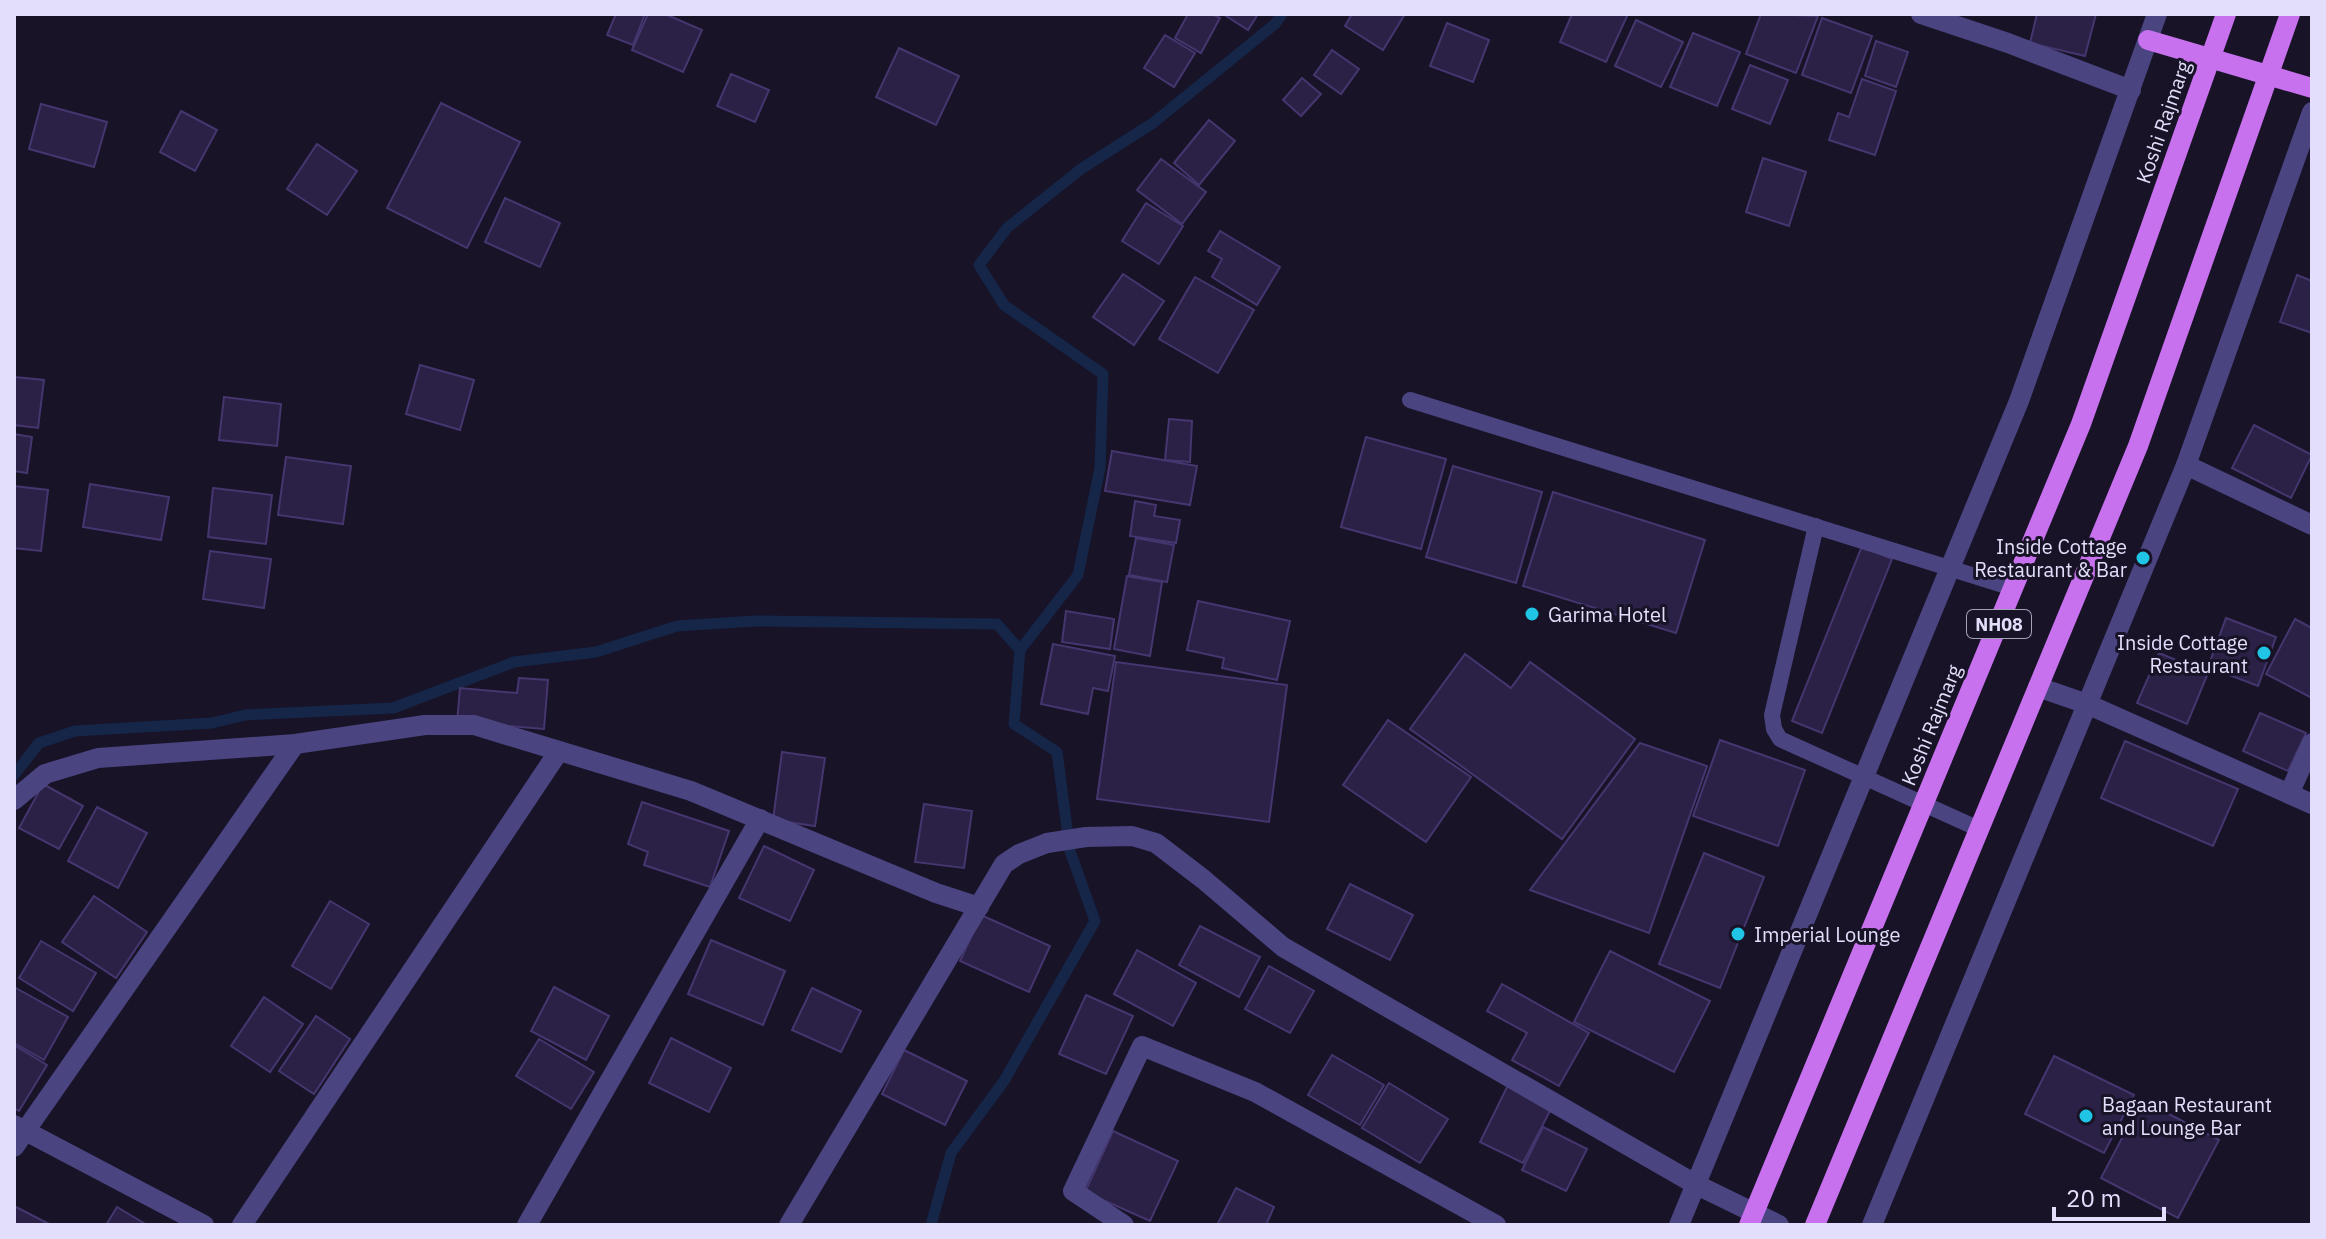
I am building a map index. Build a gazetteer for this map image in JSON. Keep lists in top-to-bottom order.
{
  "streets": {
    "main road": ["Koshi Rajmarg", "NH08"]
  },
  "places": [
    "Inside Cottage Restaurant & Bar",
    "Garima Hotel",
    "Inside Cottage Restaurant",
    "Imperial Lounge",
    "Bagaan Restaurant and Lounge Bar"
  ],
  "scale_bar": "20 m"
}
